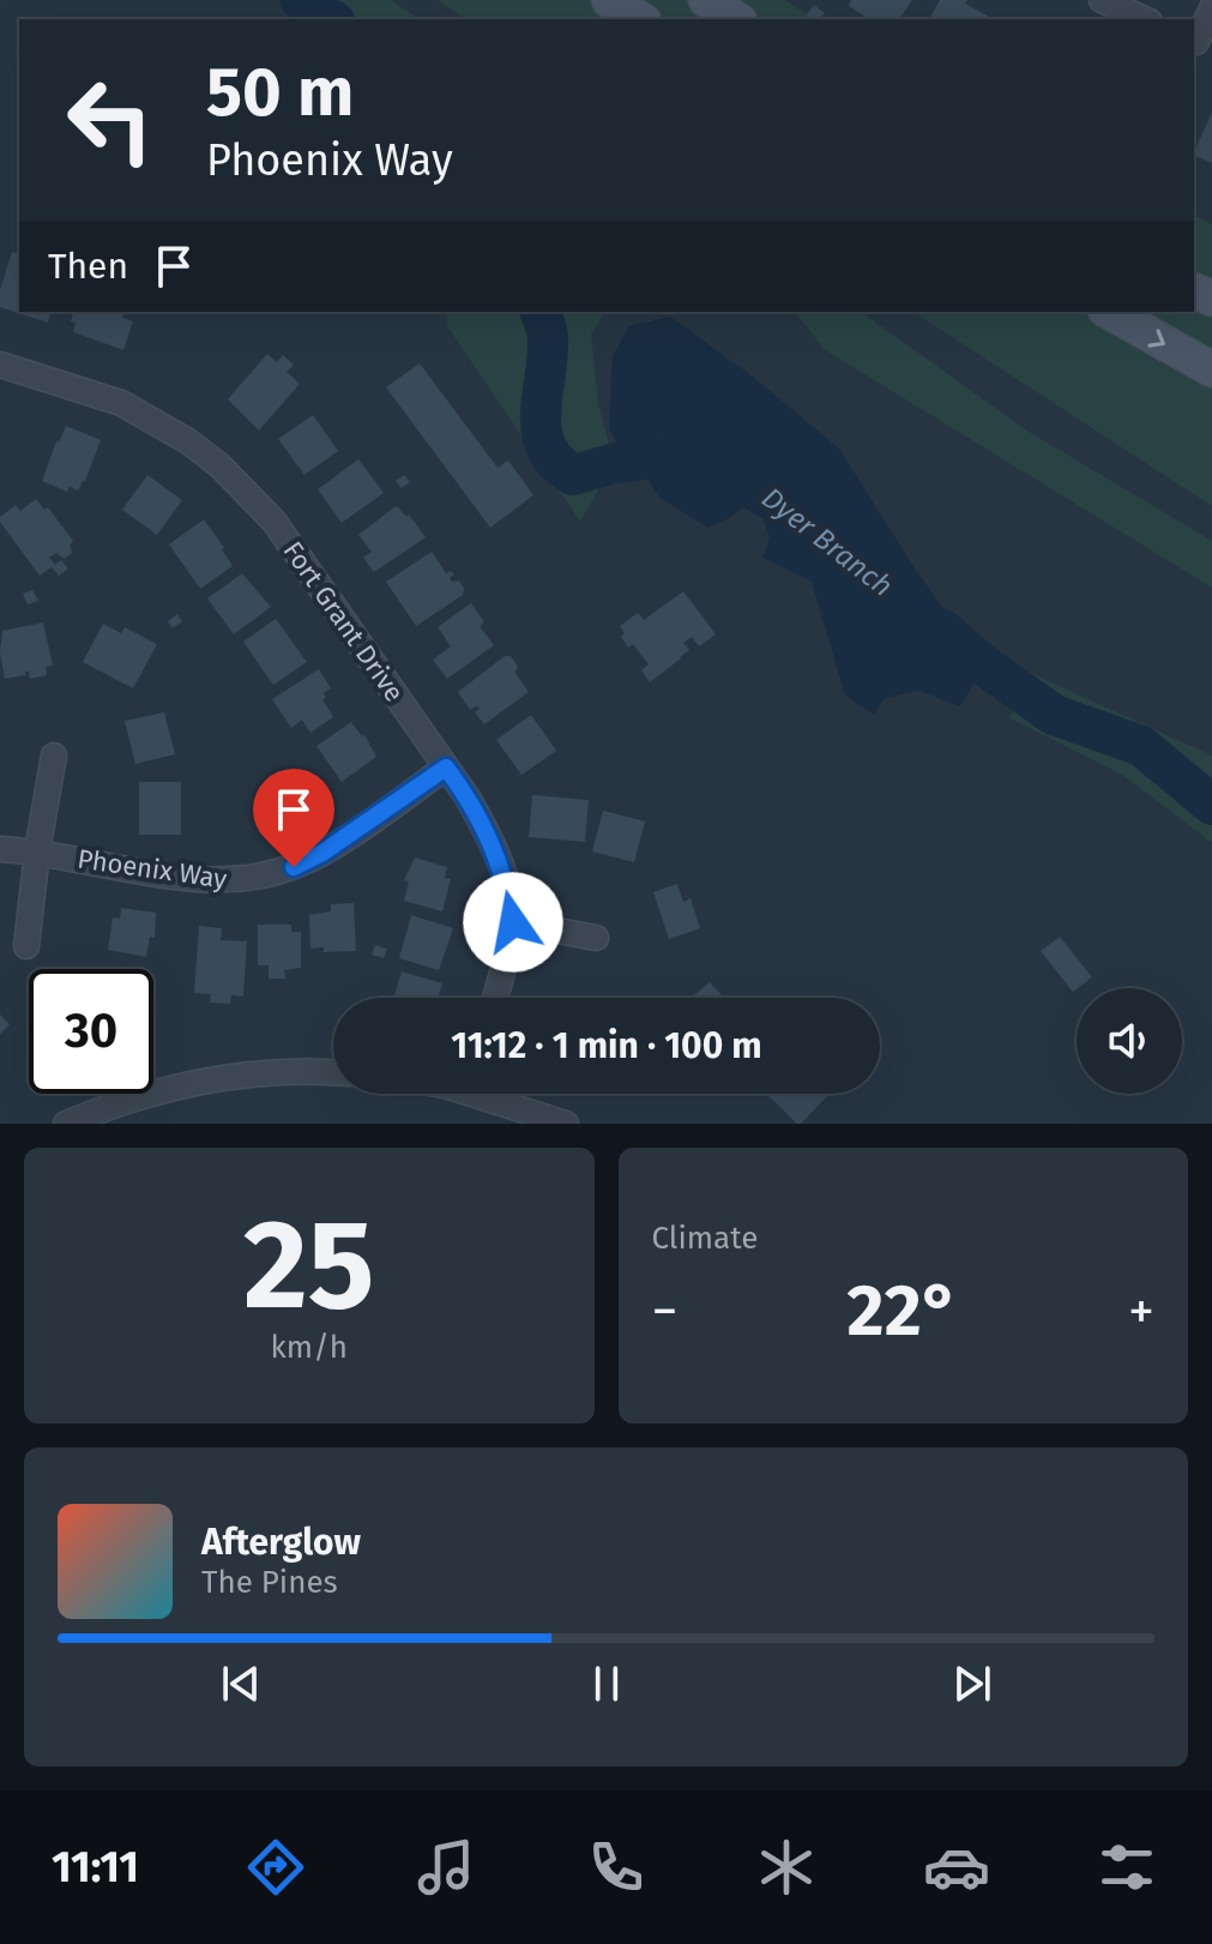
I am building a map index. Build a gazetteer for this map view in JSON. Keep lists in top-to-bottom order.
{
  "streets": {
    "street": ["Fort Grant Drive", "Phoenix Way"]
  },
  "crossings": [
    ["Fort Grant Drive", "Phoenix Way"]
  ],
  "water": ["Dyer Branch"],
  "page": {
    "turn": ["50 m", "Phoenix Way"],
    "then": "Then",
    "limit": "30",
    "trip": "11:12 · 1 min · 100 m",
    "tile": [
      ["25", "km/h"],
      "Climate"
    ],
    "heat": ["−", "22°", "+"],
    "song": ["Afterglow", "The Pines"],
    "tabs": "11:11"
  }
}
